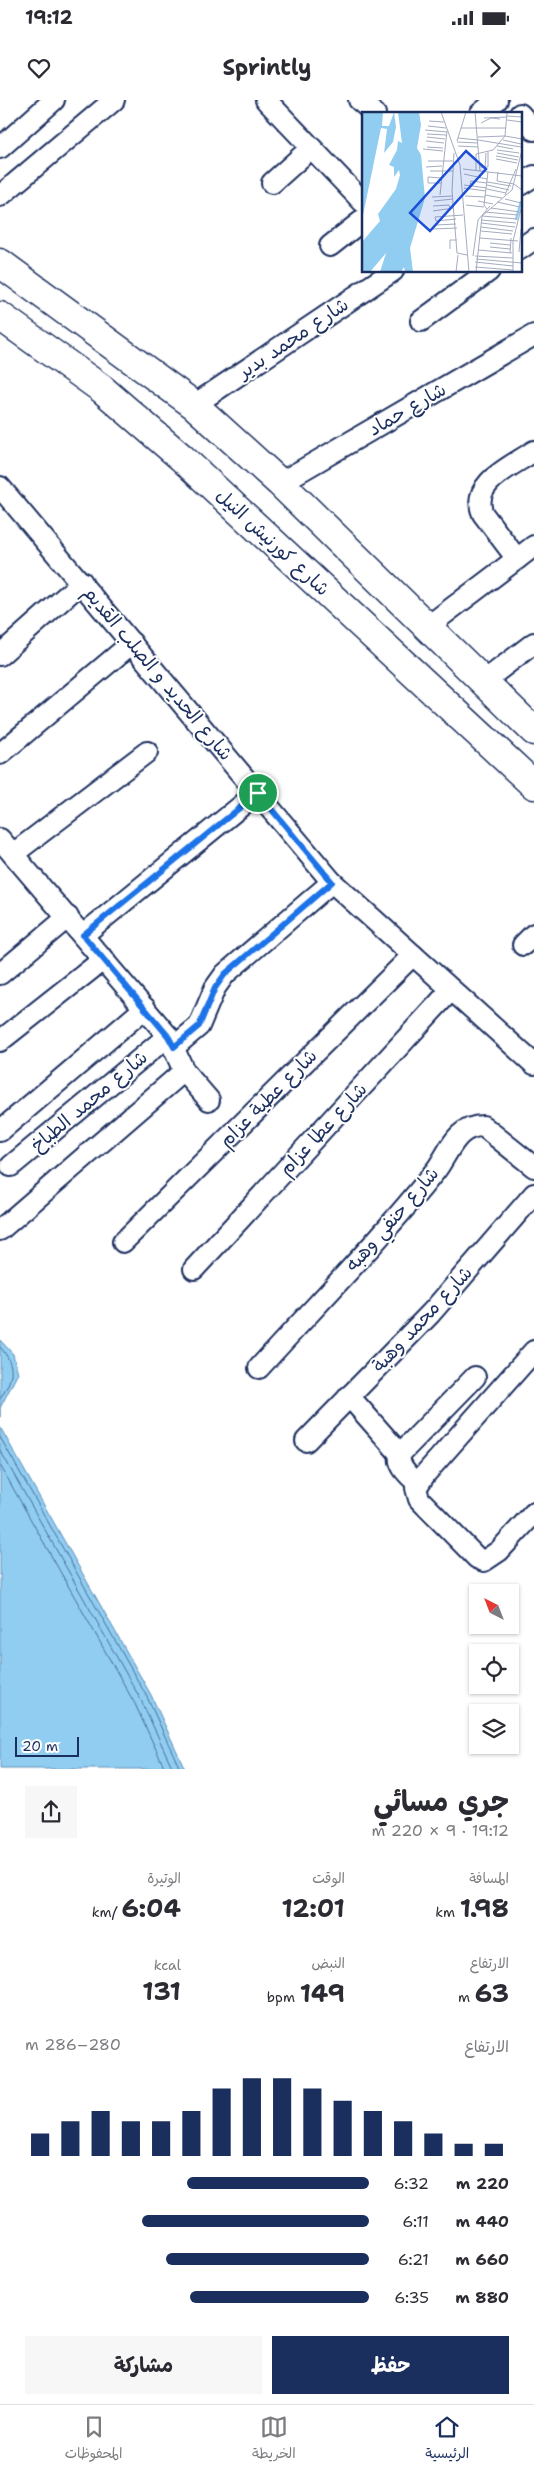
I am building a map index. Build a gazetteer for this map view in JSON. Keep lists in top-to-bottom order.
{
  "streets": {
    "highway": ["شارع كورنيش النيل"],
    "street": [
      "شارع محمد بدير",
      "شارع حماد",
      "شارع الحديد و الصلب القديم",
      "شارع عطية عزام",
      "شارع محمد الطباخ",
      "شارع عطا عزام",
      "شارع حنفي وهبه",
      "شارع محمد وهبة"
    ]
  },
  "crossings": [
    ["شارع الحديد و الصلب القديم", "شارع عطية عزام"],
    ["شارع الحديد و الصلب القديم", "شارع محمد الطباخ"],
    ["شارع الحديد و الصلب القديم", "شارع عطا عزام"]
  ],
  "scale_bar": "20 m",
  "north": "top left",
  "page": {
    "status": "19:12",
    "header": "Sprintly",
    "scale": "20 m",
    "heading": ["جري مسائي", "19:12 · 9 × 220 m"],
    "stats": [
      ["المسافة", "1.98 km"],
      ["الوقت", "12:01"],
      ["الوتيرة", "6:04 /km"],
      ["الارتفاع", "63 m"],
      ["النبض", "149 bpm"],
      ["kcal", "131"]
    ],
    "chart": ["الارتفاع", "280–286 m"],
    "list": [
      {
        "name": "220 m",
        "note": "6:32"
      },
      {
        "name": "440 m",
        "note": "6:11"
      },
      {
        "name": "660 m",
        "note": "6:21"
      },
      {
        "name": "880 m",
        "note": "6:35"
      }
    ],
    "buttons": ["حفظ", "مشاركة"],
    "tabs": ["الرئيسية", "الخريطة", "المحفوظات"]
  }
}
